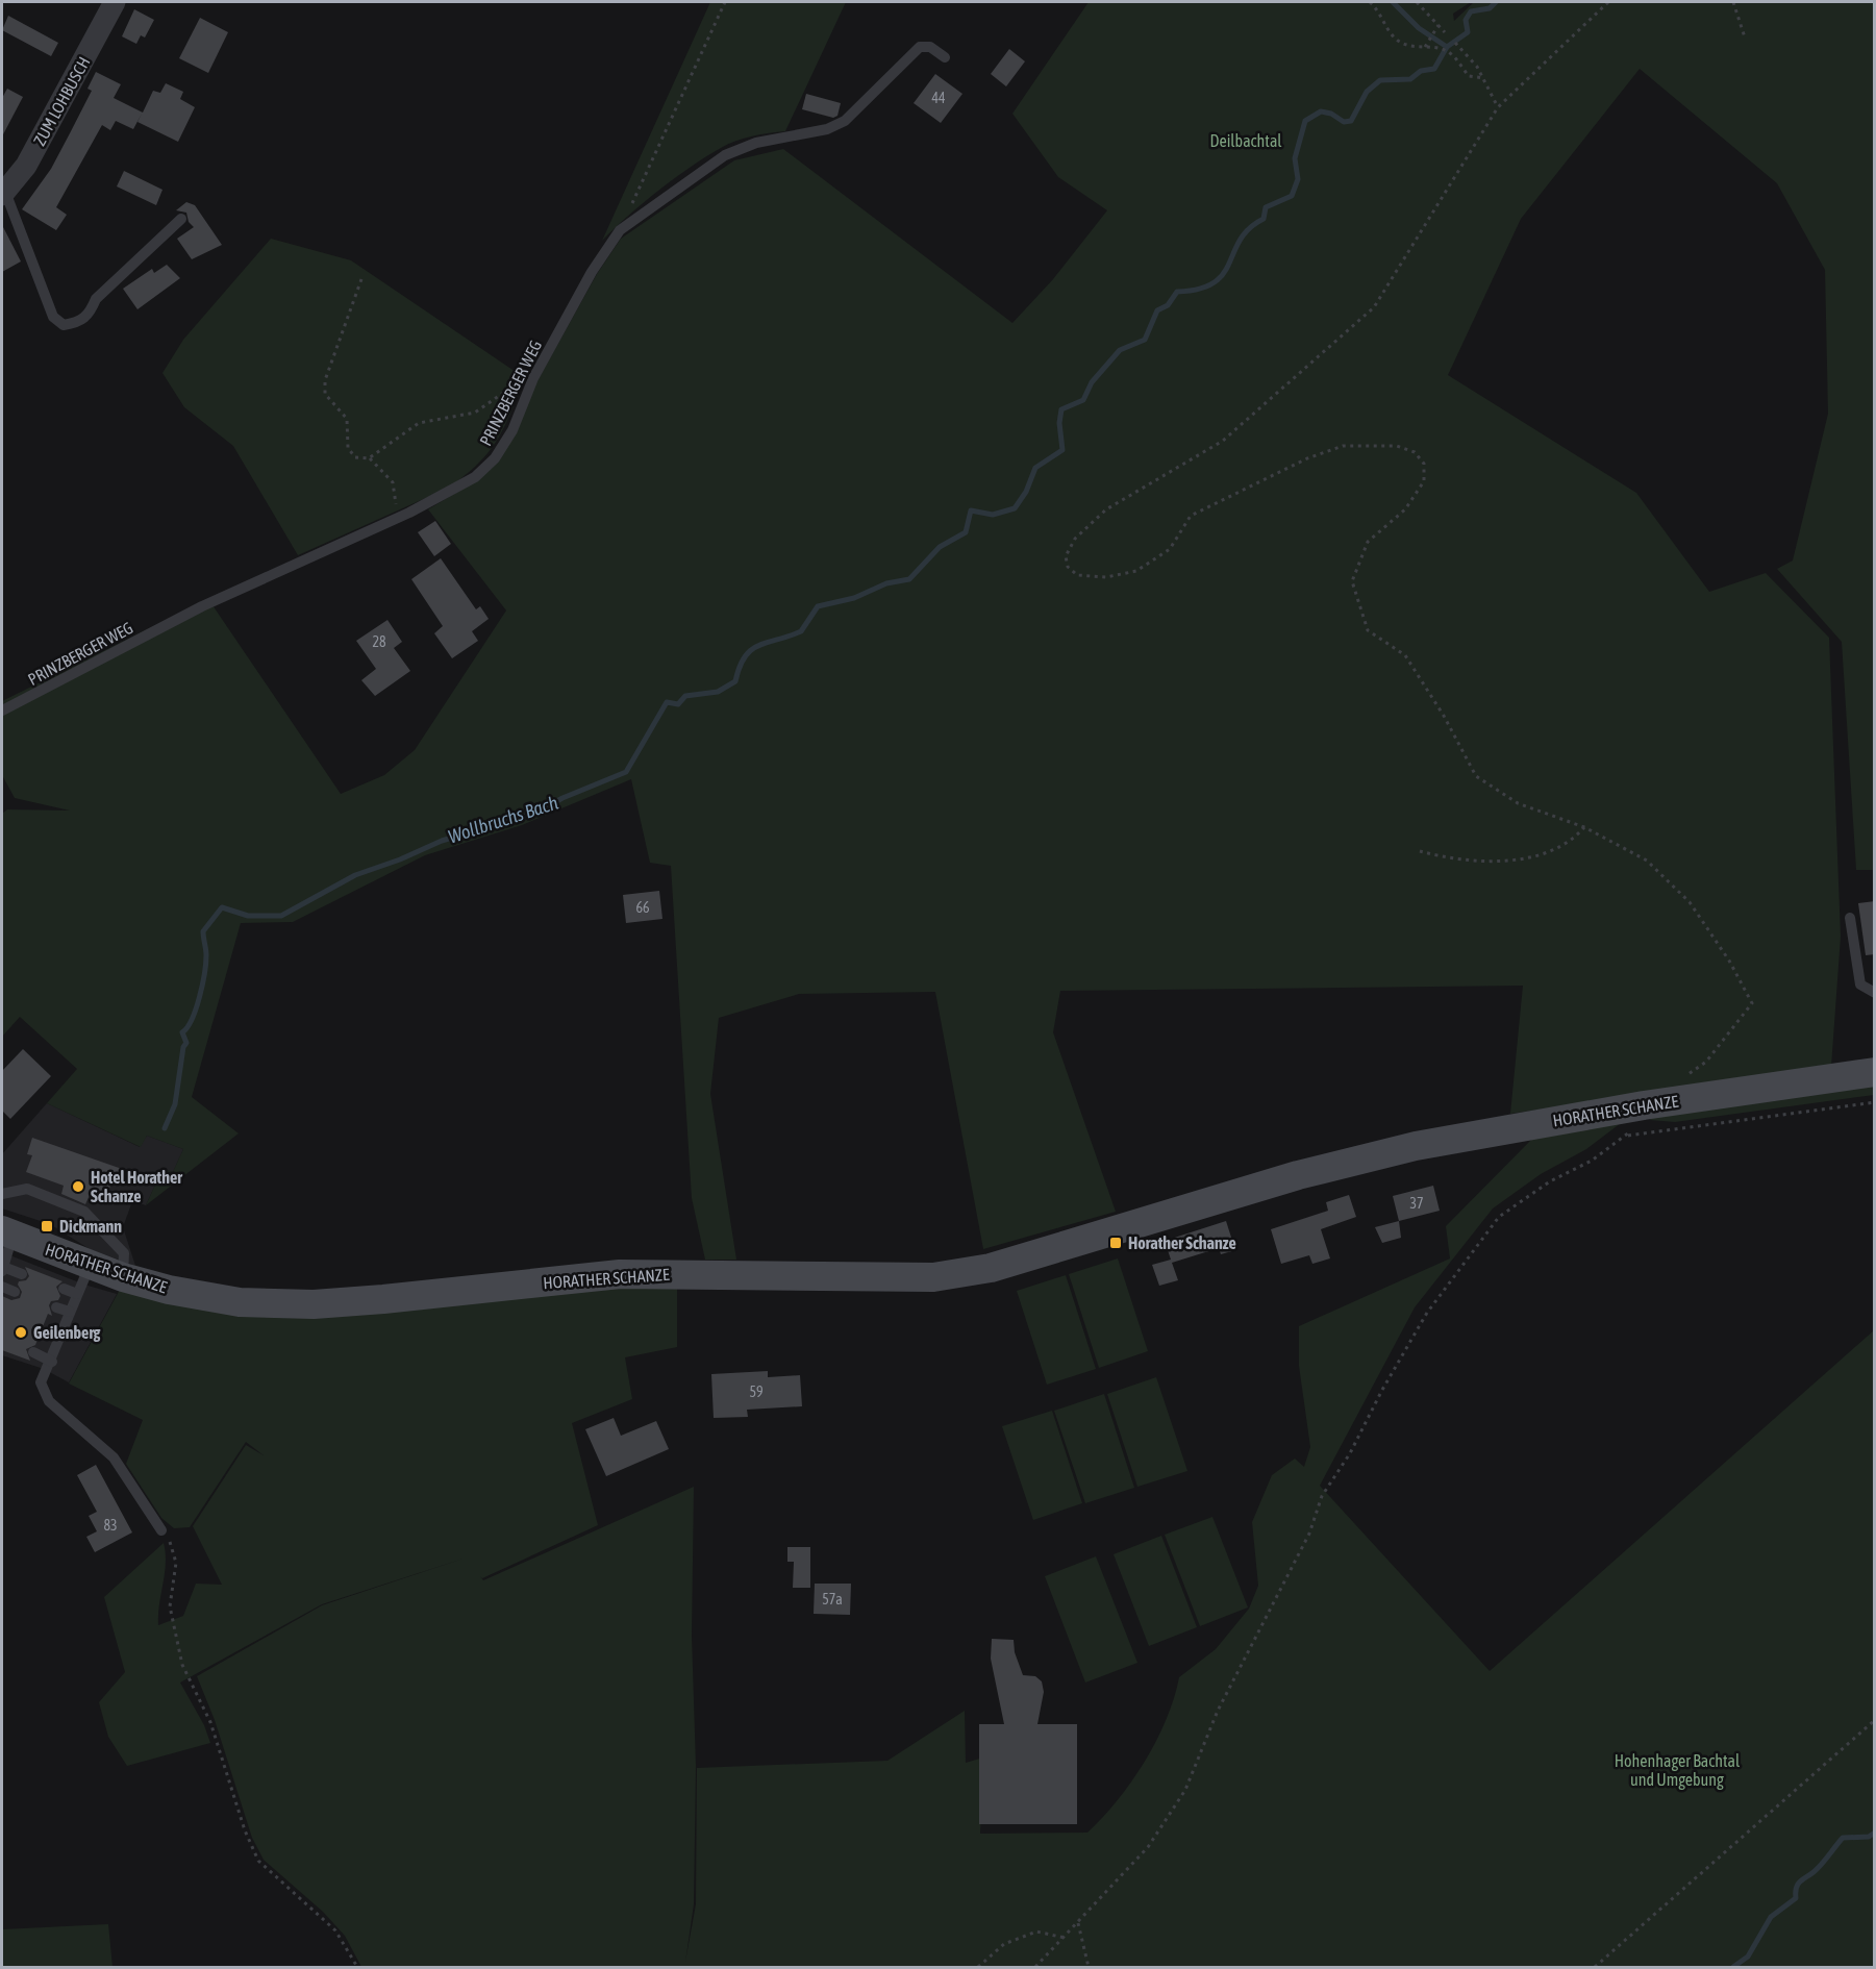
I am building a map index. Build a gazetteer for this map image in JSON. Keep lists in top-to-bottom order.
{
  "streets": {
    "main road": ["HORATHER SCHANZE"],
    "street": ["ZUM LOHBUSCH"],
    "lane": ["PRINZBERGER WEG"]
  },
  "water": ["Wollbruchs Bach"],
  "parks": ["Deilbachtal", "Hohenhager Bachtal und Umgebung"],
  "places": {
    "other": ["Hotel Horather Schanze", "Geilenberg"],
    "transit": ["Dickmann", "Horather Schanze"]
  },
  "house_numbers": [
    "44",
    "28",
    "66",
    "37",
    "59",
    "83",
    "57a"
  ]
}
